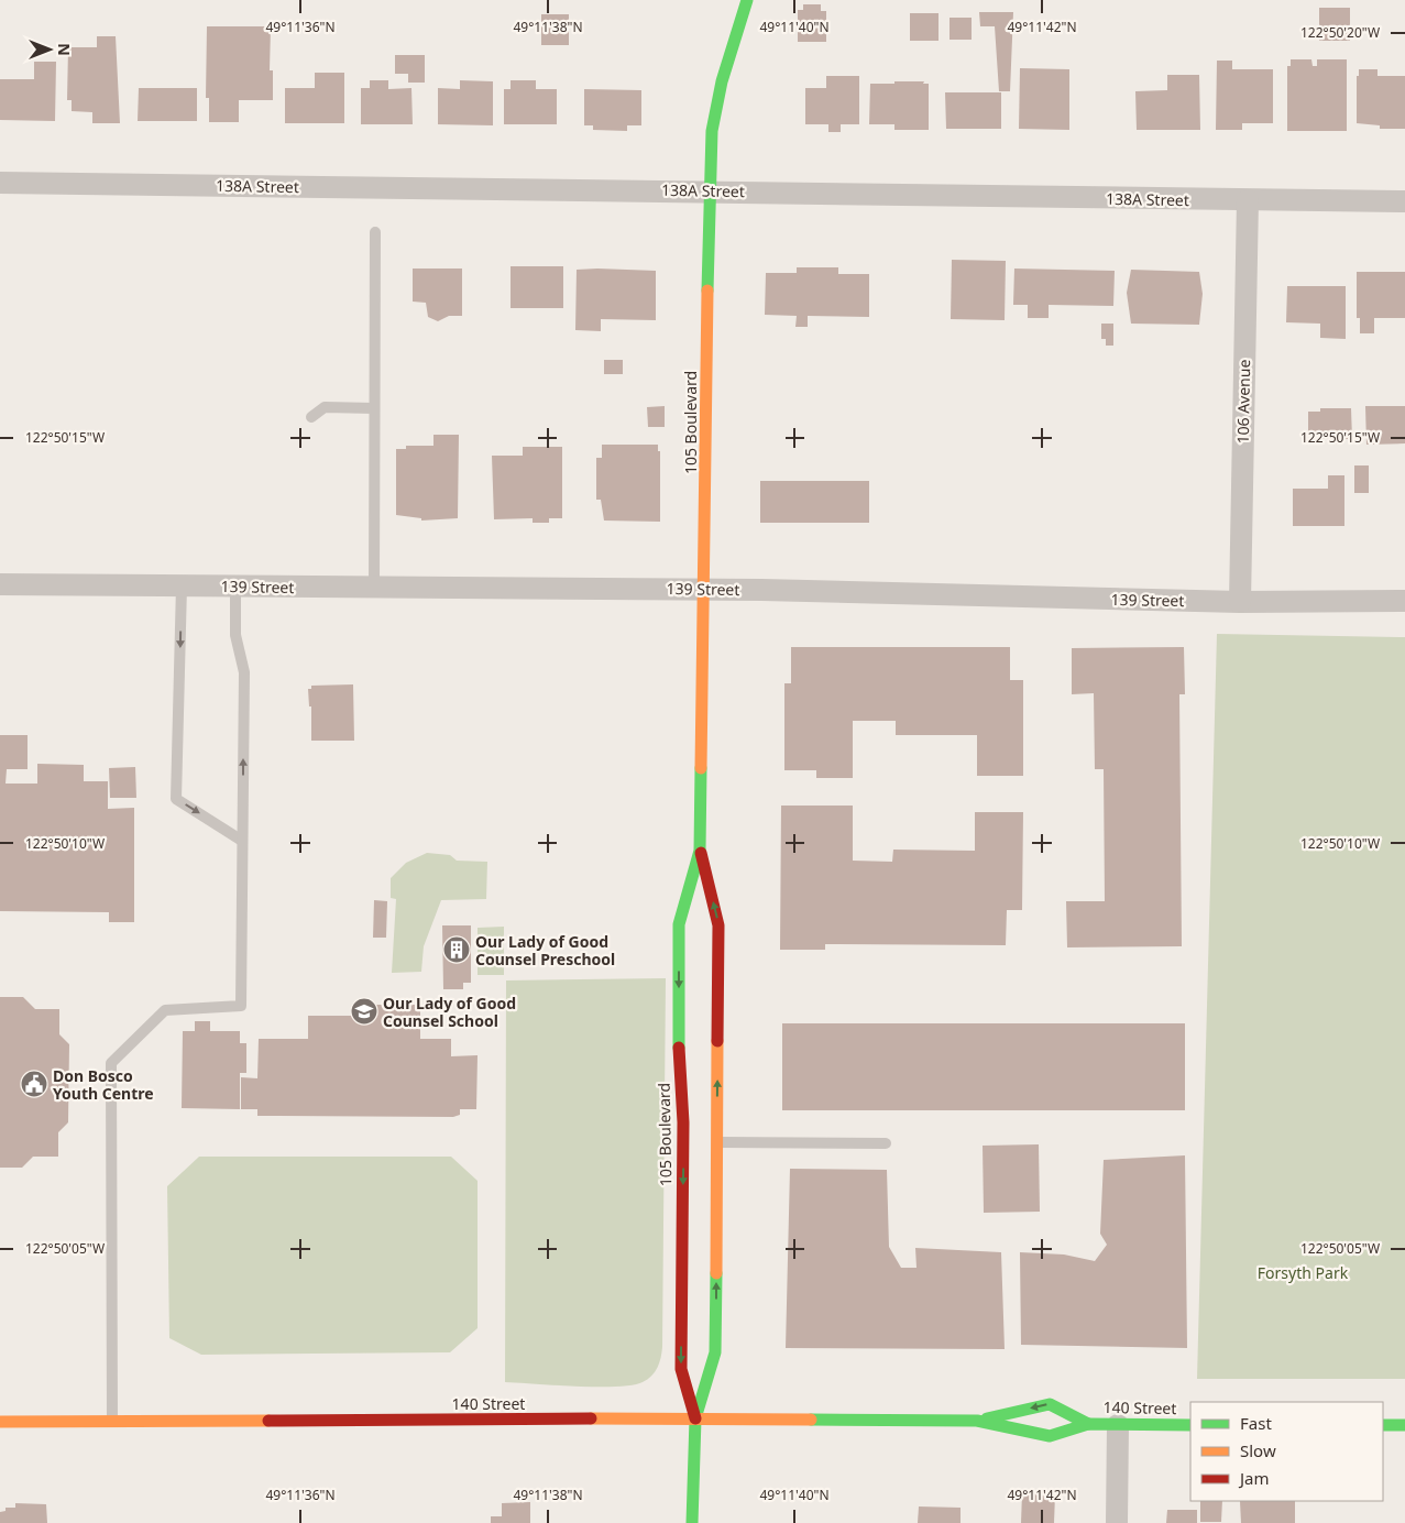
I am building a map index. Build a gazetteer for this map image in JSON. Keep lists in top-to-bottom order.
{
  "streets": {
    "street": [
      "138A Street",
      "106 Avenue",
      "105 Boulevard",
      "139 Street",
      "140 Street"
    ]
  },
  "crossings": [
    ["138A Street", "106 Avenue"],
    ["138A Street", "105 Boulevard"],
    ["106 Avenue", "139 Street"],
    ["105 Boulevard", "139 Street"],
    ["105 Boulevard", "140 Street"]
  ],
  "parks": ["Forsyth Park"],
  "places": {
    "building": ["Our Lady of Good Counsel Preschool"],
    "school or university": ["Our Lady of Good Counsel School"],
    "public building": ["Don Bosco Youth Centre"]
  },
  "legend": ["Fast", "Slow", "Jam"],
  "north": "right",
  "coordinates": [
    "49°11'36\"N",
    "49°11'38\"N",
    "49°11'40\"N",
    "49°11'42\"N",
    "122°50'20\"W",
    "122°50'15\"W",
    "122°50'10\"W",
    "122°50'05\"W"
  ]
}
